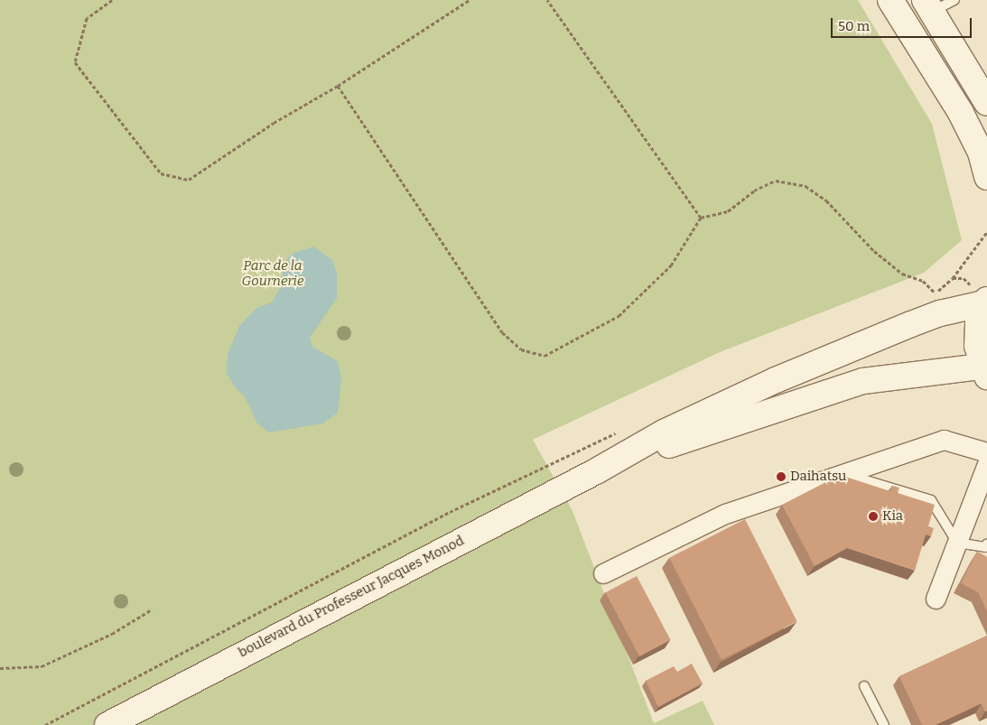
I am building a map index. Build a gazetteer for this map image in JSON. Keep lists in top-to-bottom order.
{
  "streets": {
    "main road": ["boulevard du Professeur Jacques Monod"]
  },
  "parks": ["Parc de la Gournerie"],
  "places": ["Daihatsu", "Kia"],
  "scale_bar": "50 m"
}
